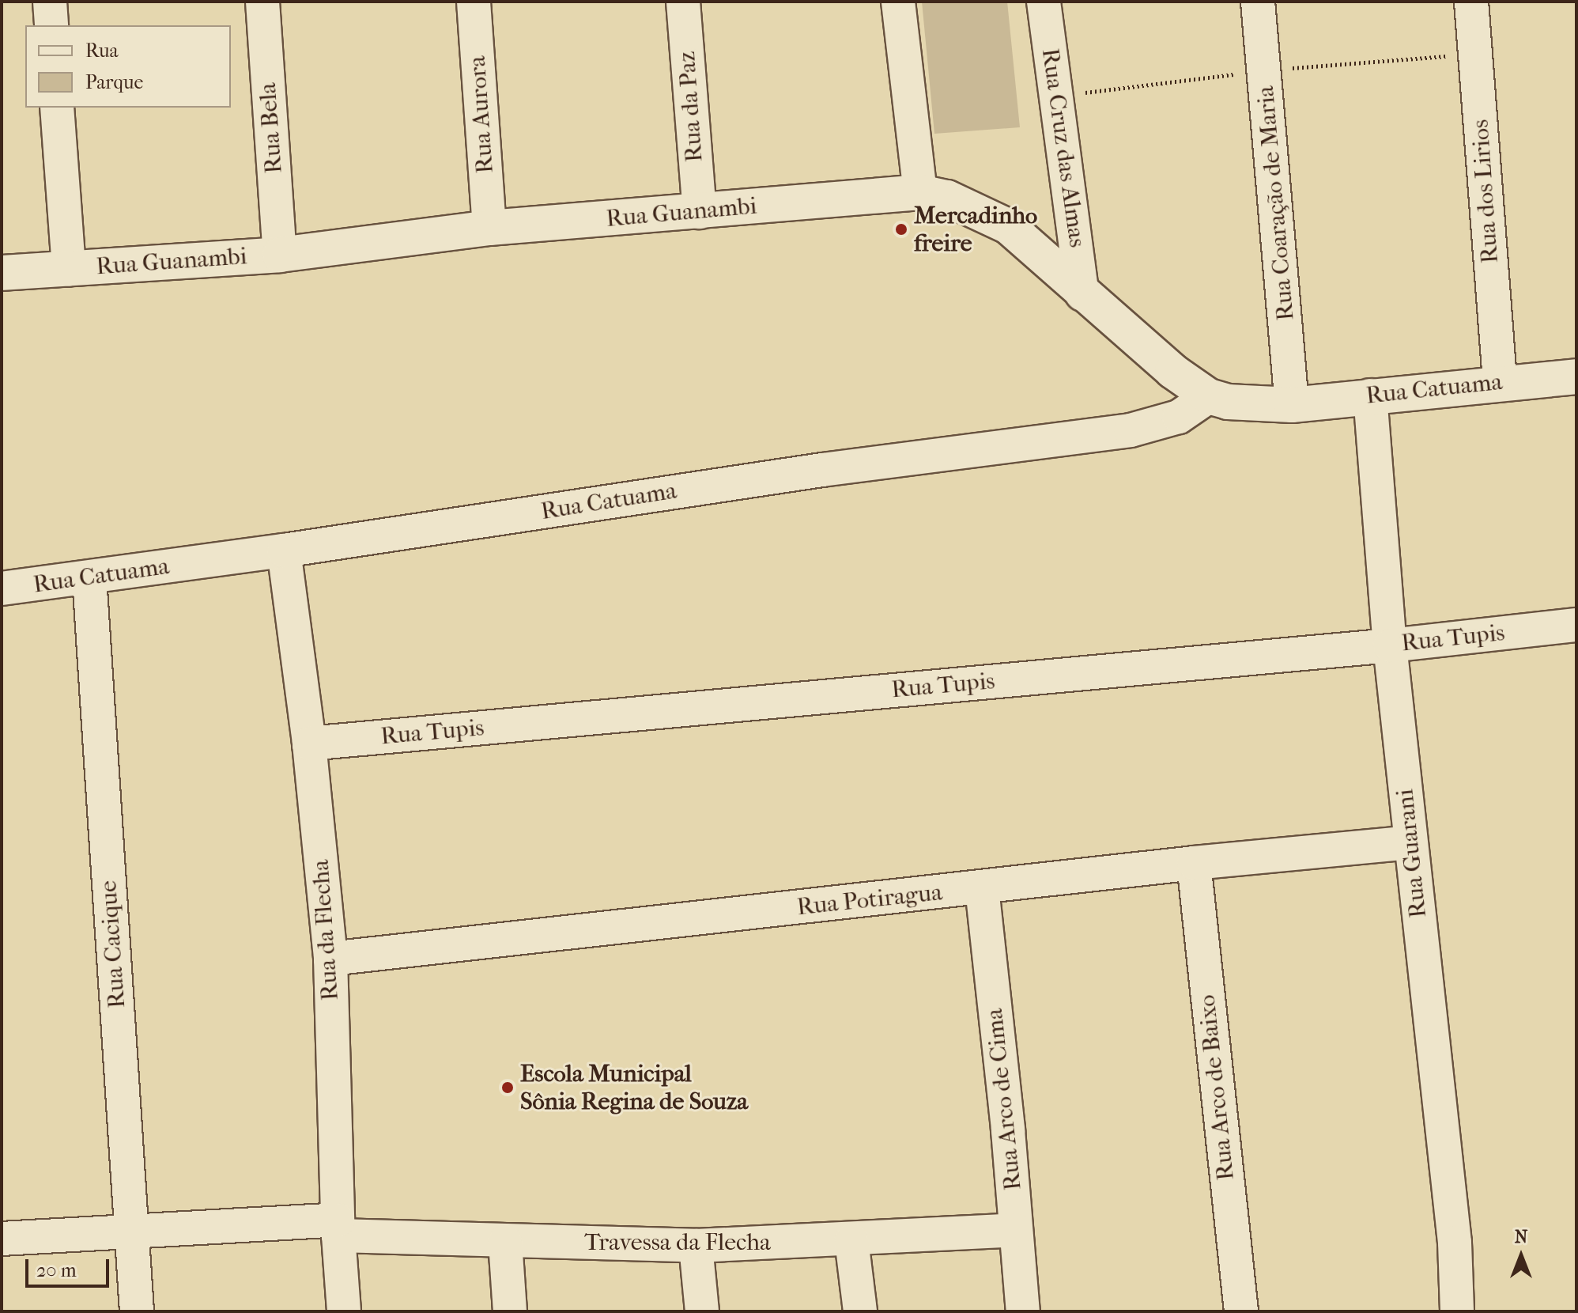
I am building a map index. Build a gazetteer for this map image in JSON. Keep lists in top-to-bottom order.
{
  "streets": {
    "street": [
      "Rua da Paz",
      "Rua Aurora",
      "Rua Bela",
      "Rua Cruz das Almas",
      "Rua dos Lirios",
      "Rua Coaração de Maria",
      "Rua Guanambi",
      "Rua Catuama",
      "Rua Tupis",
      "Rua Guarani",
      "Rua Potiragua",
      "Rua da Flecha",
      "Rua Cacique",
      "Rua Arco de Baixo",
      "Rua Arco de Cima",
      "Travessa da Flecha"
    ]
  },
  "crossings": [
    ["Rua da Paz", "Rua Guanambi"],
    ["Rua Aurora", "Rua Guanambi"],
    ["Rua Bela", "Rua Guanambi"],
    ["Rua Cruz das Almas", "Rua Guanambi"],
    ["Rua dos Lirios", "Rua Catuama"],
    ["Rua Coaração de Maria", "Rua Guanambi"],
    ["Rua Coaração de Maria", "Rua Catuama"],
    ["Rua Guanambi", "Rua Catuama"],
    ["Rua Catuama", "Rua Guarani"],
    ["Rua Catuama", "Rua da Flecha"],
    ["Rua Catuama", "Rua Cacique"],
    ["Rua Tupis", "Rua Guarani"],
    ["Rua Tupis", "Rua da Flecha"],
    ["Rua Guarani", "Rua Potiragua"],
    ["Rua Potiragua", "Rua da Flecha"],
    ["Rua Potiragua", "Rua Arco de Baixo"],
    ["Rua Potiragua", "Rua Arco de Cima"],
    ["Rua da Flecha", "Travessa da Flecha"],
    ["Rua Cacique", "Travessa da Flecha"],
    ["Rua Arco de Cima", "Travessa da Flecha"]
  ],
  "places": ["Mercadinho freire", "Escola Municipal Sônia Regina de Souza"],
  "legend": ["Rua", "Parque"],
  "scale_bar": "20 m",
  "north": "top"
}
